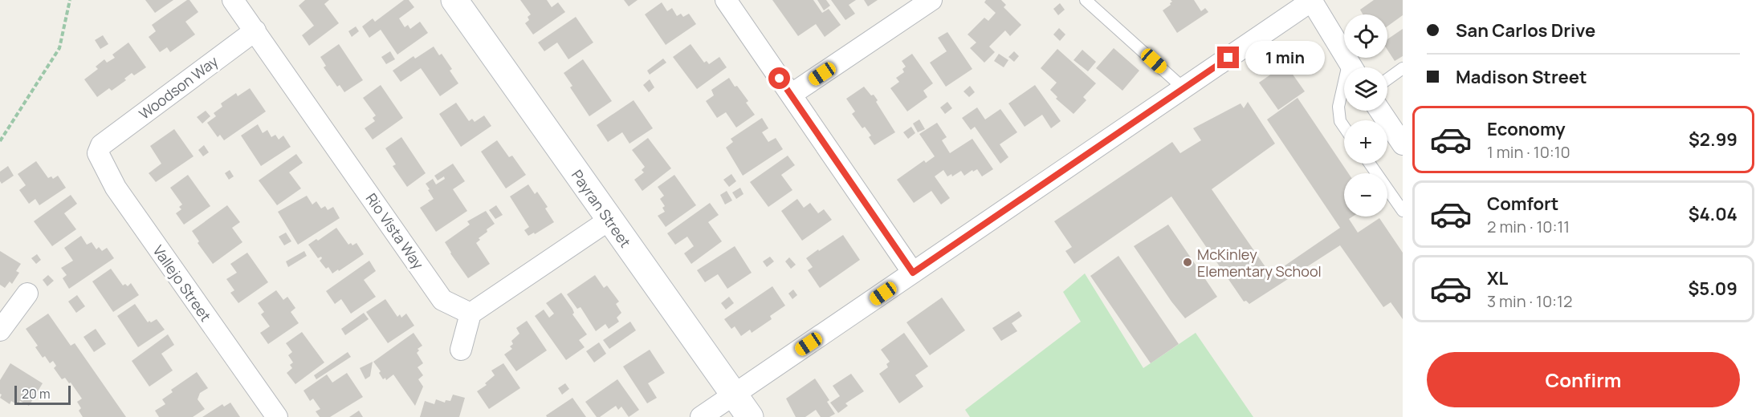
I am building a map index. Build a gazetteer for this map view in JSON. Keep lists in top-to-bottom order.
{
  "streets": {
    "main road": ["Payran Street"],
    "street": ["Woodson Way", "Rio Vista Way", "Vallejo Street"]
  },
  "crossings": [
    ["Woodson Way", "Rio Vista Way"],
    ["Woodson Way", "Vallejo Street"]
  ],
  "places": ["McKinley Elementary School"],
  "scale_bar": "20 m",
  "page": {
    "banner": ["San Carlos Drive", "Madison Street"],
    "map_buttons": ["+", "−"],
    "bubble": "1 min",
    "list": [
      {
        "name": "Economy",
        "note": "1 min · 10:10",
        "value": "$2.99"
      },
      {
        "name": "Comfort",
        "note": "2 min · 10:11",
        "value": "$4.04"
      },
      {
        "name": "XL",
        "note": "3 min · 10:12",
        "value": "$5.09"
      }
    ],
    "buttons": "Confirm",
    "scale": "20 m"
  }
}
